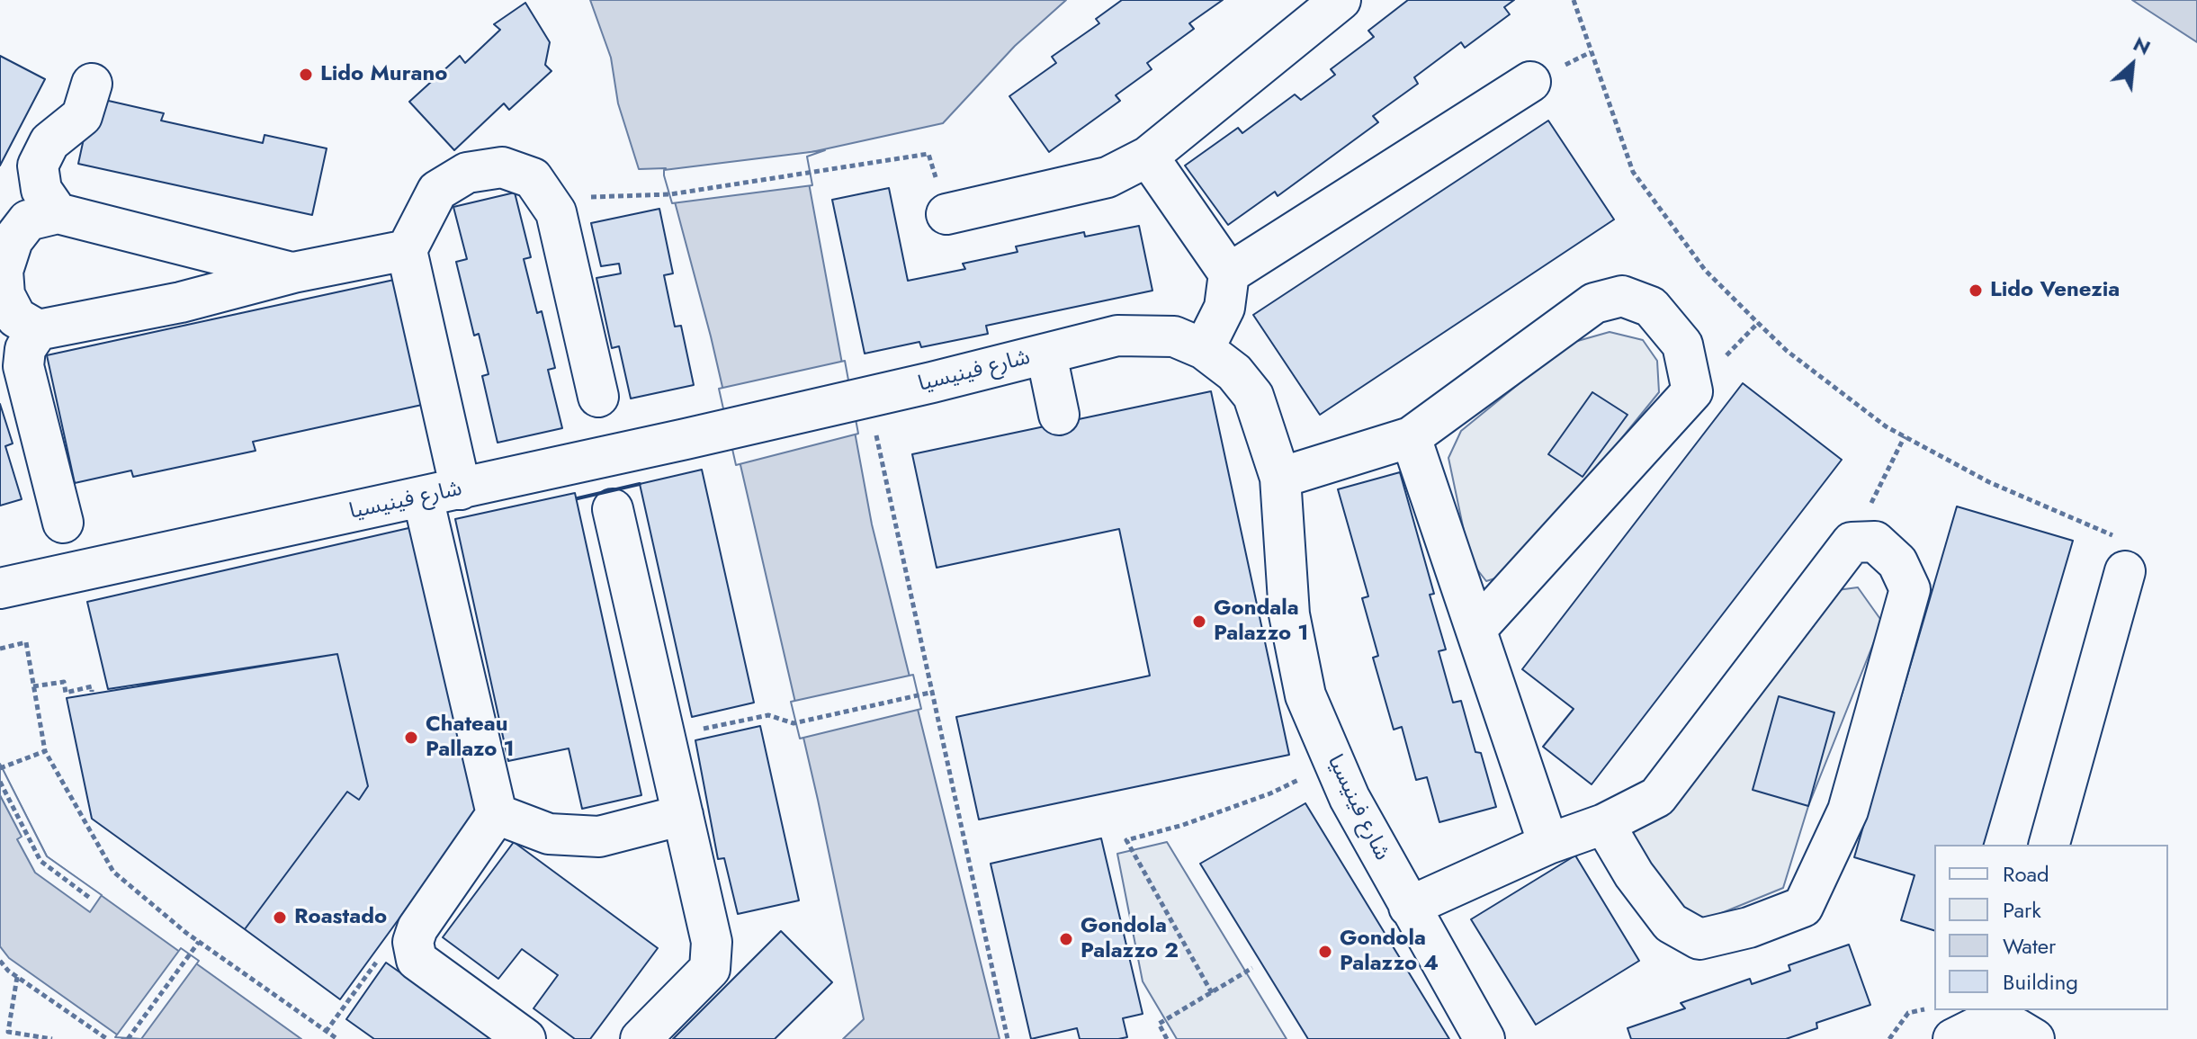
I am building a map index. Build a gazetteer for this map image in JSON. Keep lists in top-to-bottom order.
{
  "streets": {
    "street": ["شارع فينيسيا"]
  },
  "places": [
    "Lido Murano",
    "Lido Venezia",
    "Gondala Palazzo 1",
    "Chateau Pallazo 1",
    "Roastado",
    "Gondola Palazzo 2",
    "Gondola Palazzo 4"
  ],
  "legend": [
    "Road",
    "Park",
    "Water",
    "Building"
  ],
  "north": "top right"
}
